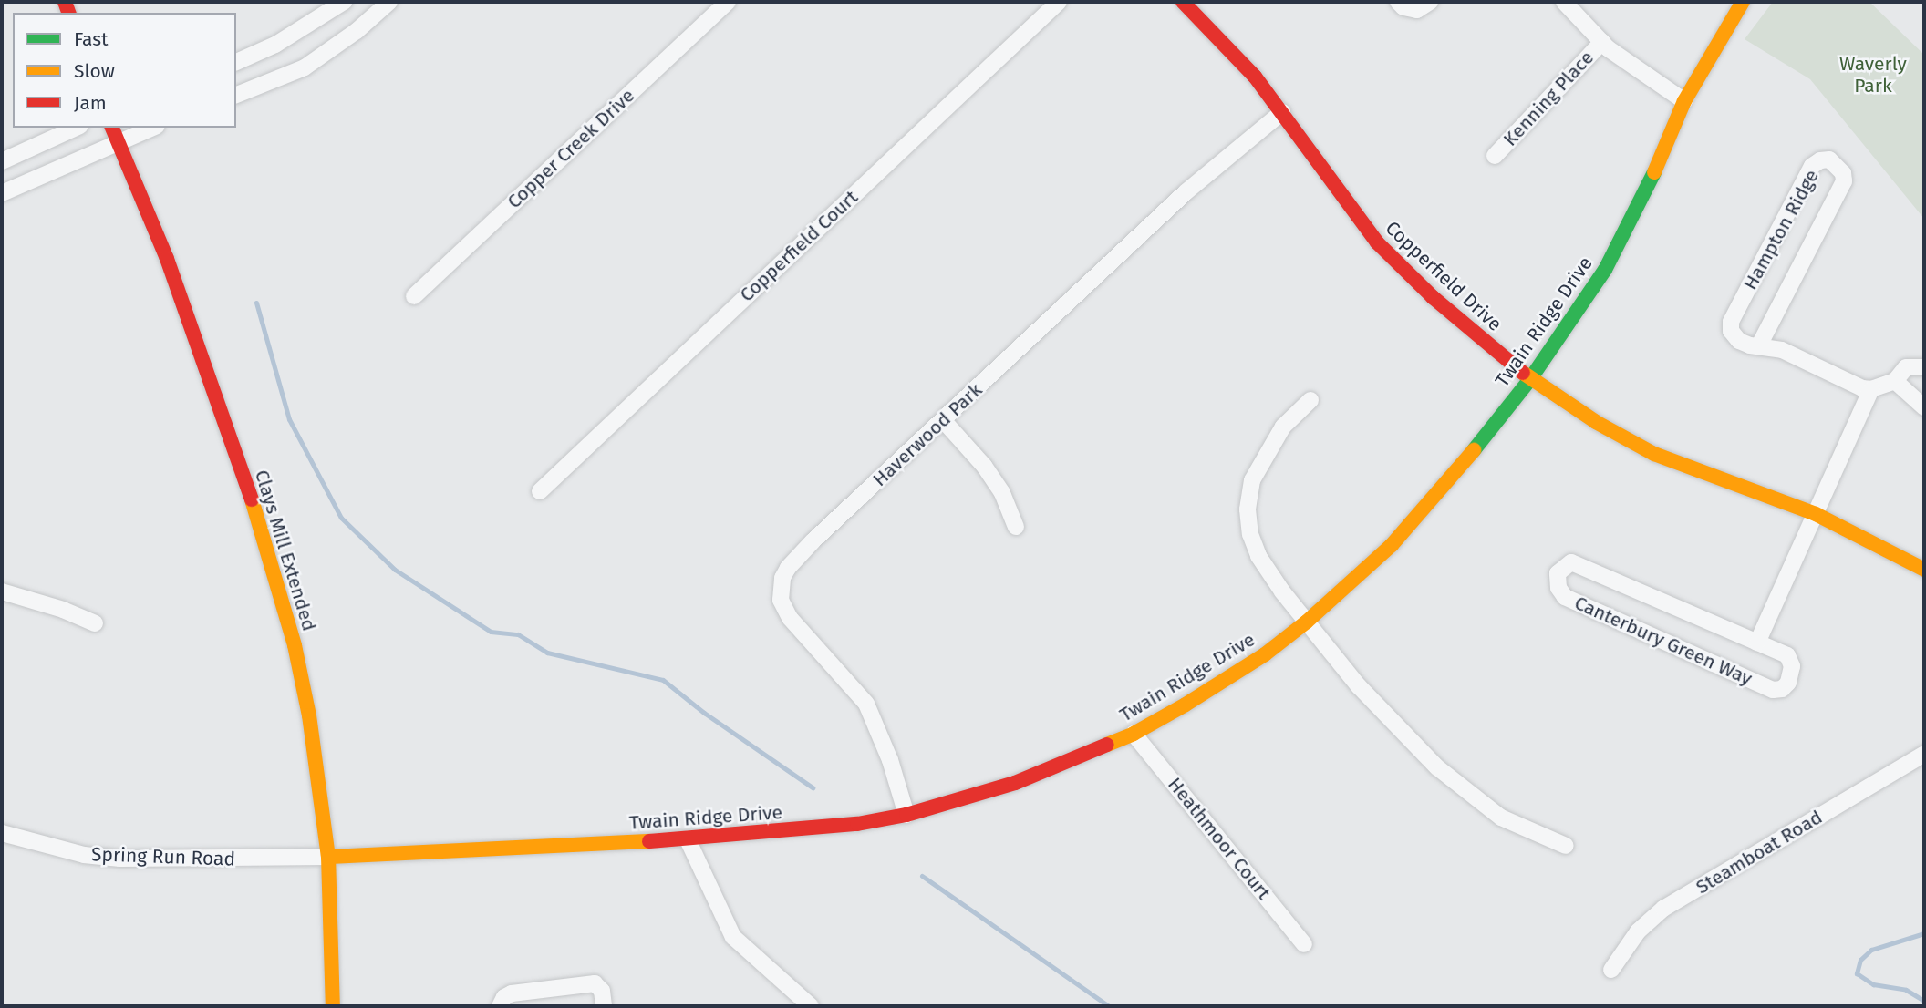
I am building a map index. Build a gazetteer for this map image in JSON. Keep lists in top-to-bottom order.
{
  "streets": {
    "street": [
      "Kenning Place",
      "Copper Creek Drive",
      "Hampton Ridge",
      "Copperfield Court",
      "Copperfield Drive",
      "Twain Ridge Drive",
      "Haverwood Park",
      "Clays Mill Extended",
      "Canterbury Green Way",
      "Heathmoor Court",
      "Steamboat Road",
      "Spring Run Road"
    ]
  },
  "crossings": [
    ["Copperfield Drive", "Twain Ridge Drive"],
    ["Copperfield Drive", "Haverwood Park"],
    ["Copperfield Drive", "Canterbury Green Way"],
    ["Twain Ridge Drive", "Haverwood Park"],
    ["Twain Ridge Drive", "Clays Mill Extended"],
    ["Twain Ridge Drive", "Heathmoor Court"],
    ["Twain Ridge Drive", "Spring Run Road"],
    ["Clays Mill Extended", "Spring Run Road"]
  ],
  "parks": ["Waverly Park"],
  "legend": ["Fast", "Slow", "Jam"]
}
